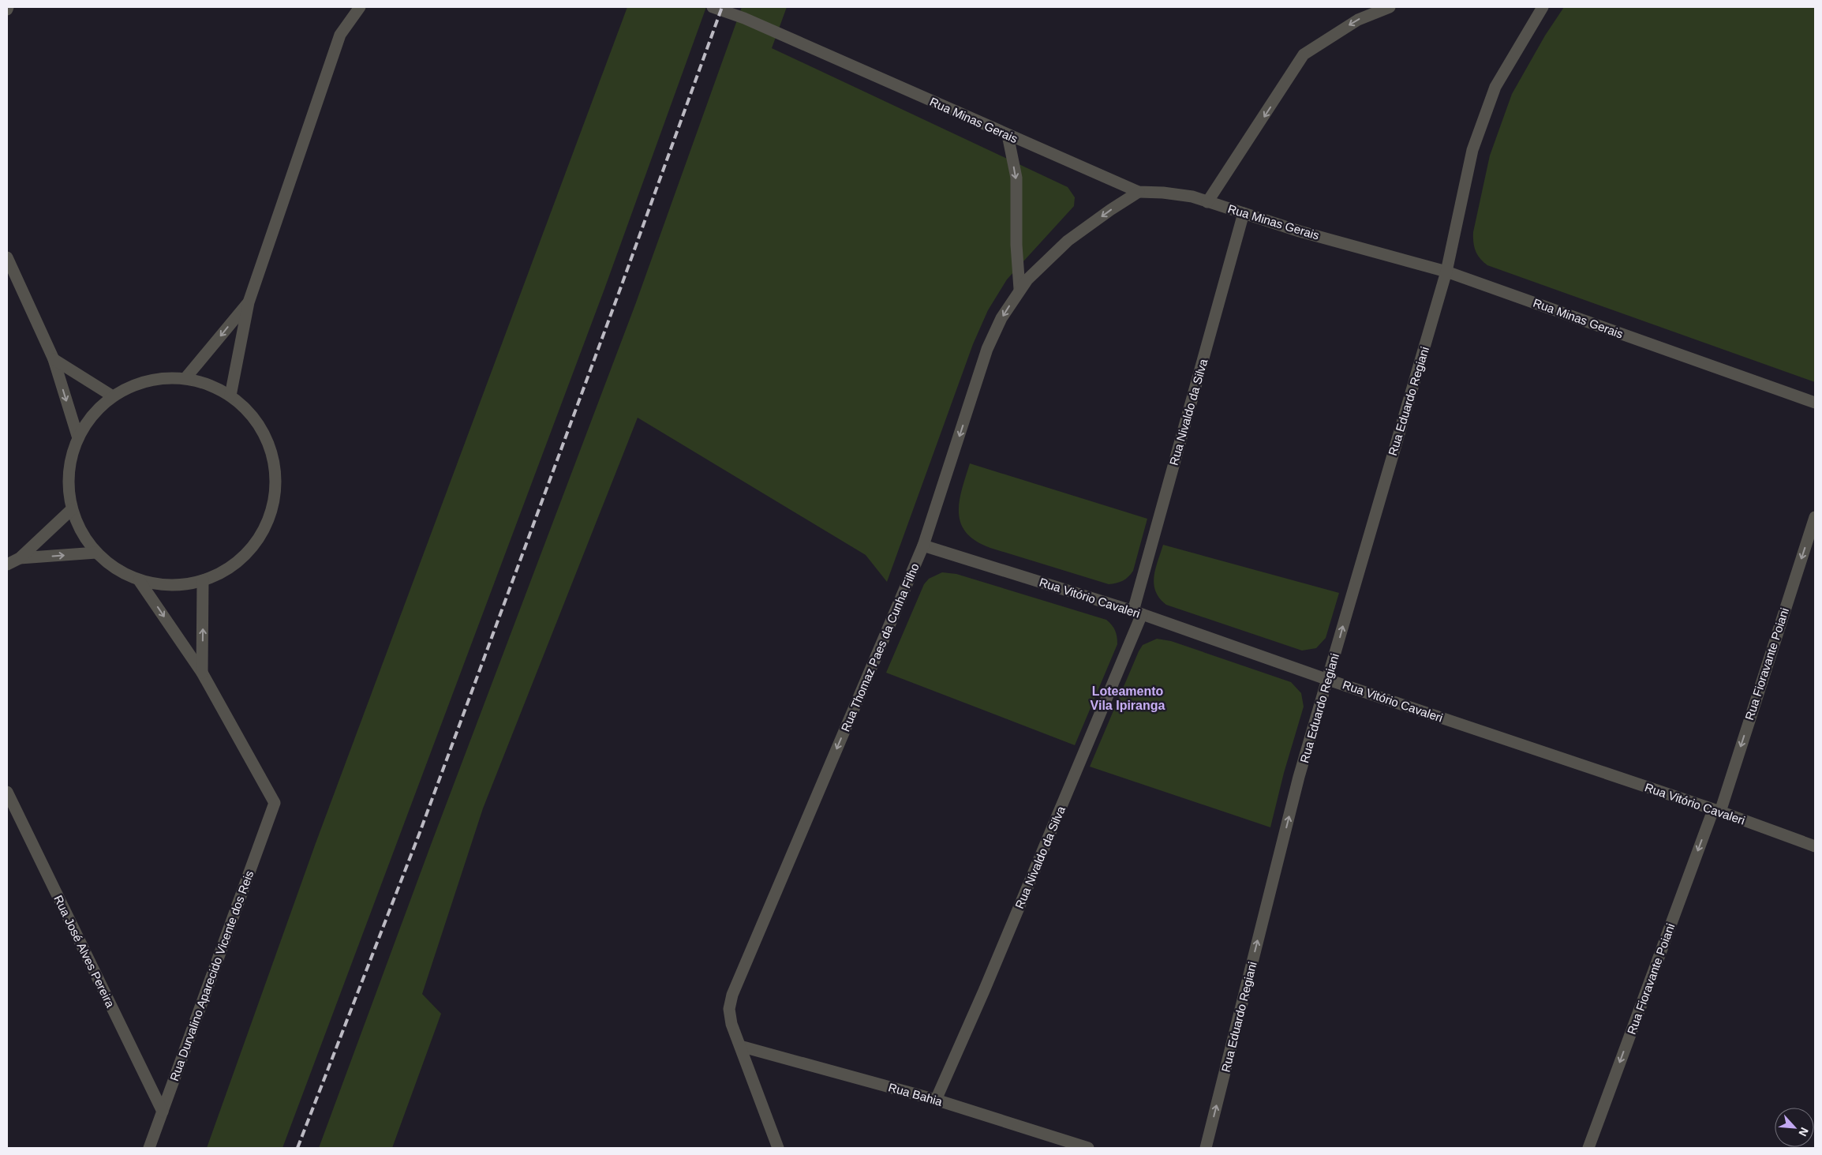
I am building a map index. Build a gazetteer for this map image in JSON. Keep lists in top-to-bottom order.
{
  "streets": {
    "street": [
      "Rua Minas Gerais",
      "Rua Eduardo Regiani",
      "Rua Nivaldo da Silva",
      "Rua Vitório Cavaleri",
      "Rua Thomaz Paes da Cunha Filho",
      "Rua Fioravante Poiani",
      "Rua José Alves Pereira",
      "Rua Durvalino Aparecido Vicente dos Reis",
      "Rua Bahia"
    ]
  },
  "crossings": [
    ["Rua Minas Gerais", "Rua Eduardo Regiani"],
    ["Rua Minas Gerais", "Rua Nivaldo da Silva"],
    ["Rua Minas Gerais", "Rua Thomaz Paes da Cunha Filho"],
    ["Rua Eduardo Regiani", "Rua Vitório Cavaleri"],
    ["Rua Nivaldo da Silva", "Rua Vitório Cavaleri"],
    ["Rua Nivaldo da Silva", "Rua Bahia"],
    ["Rua Vitório Cavaleri", "Rua Thomaz Paes da Cunha Filho"],
    ["Rua Vitório Cavaleri", "Rua Fioravante Poiani"],
    ["Rua Thomaz Paes da Cunha Filho", "Rua Bahia"],
    ["Rua José Alves Pereira", "Rua Durvalino Aparecido Vicente dos Reis"]
  ],
  "one_way": ["Rua Eduardo Regiani", "Rua Thomaz Paes da Cunha Filho", "Rua Fioravante Poiani"],
  "districts": ["Loteamento Vila Ipiranga"],
  "north": "bottom right"
}
